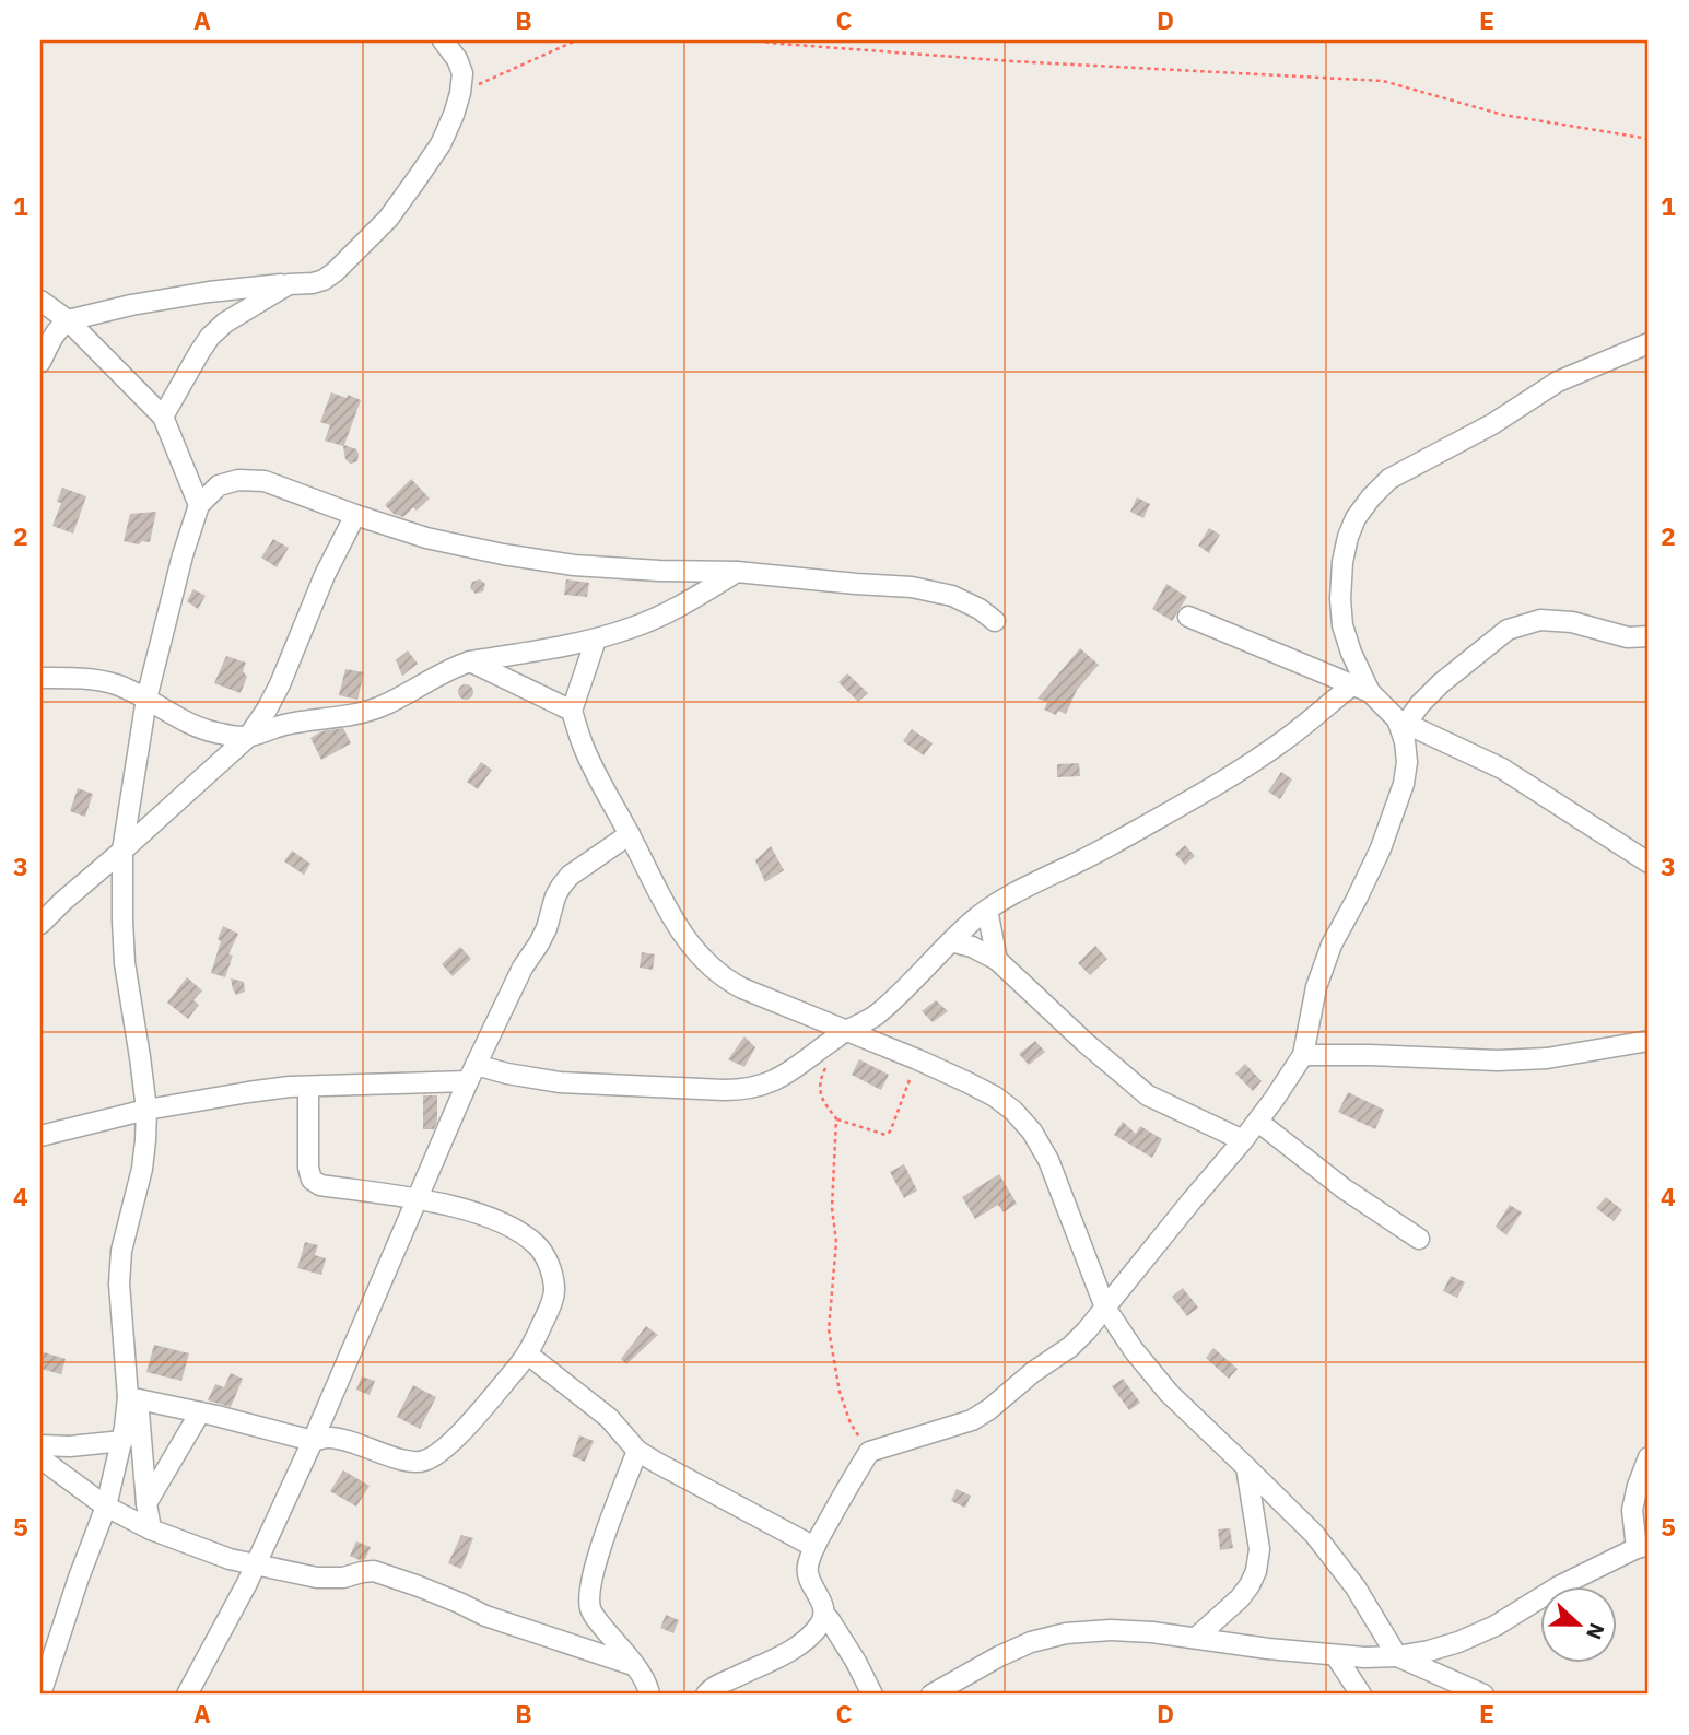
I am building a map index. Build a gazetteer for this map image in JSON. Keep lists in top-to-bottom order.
{
  "north": "right",
  "grid": {
    "columns": [
      "A",
      "B",
      "C",
      "D",
      "E"
    ],
    "rows": [
      "1",
      "2",
      "3",
      "4",
      "5"
    ]
  }
}
